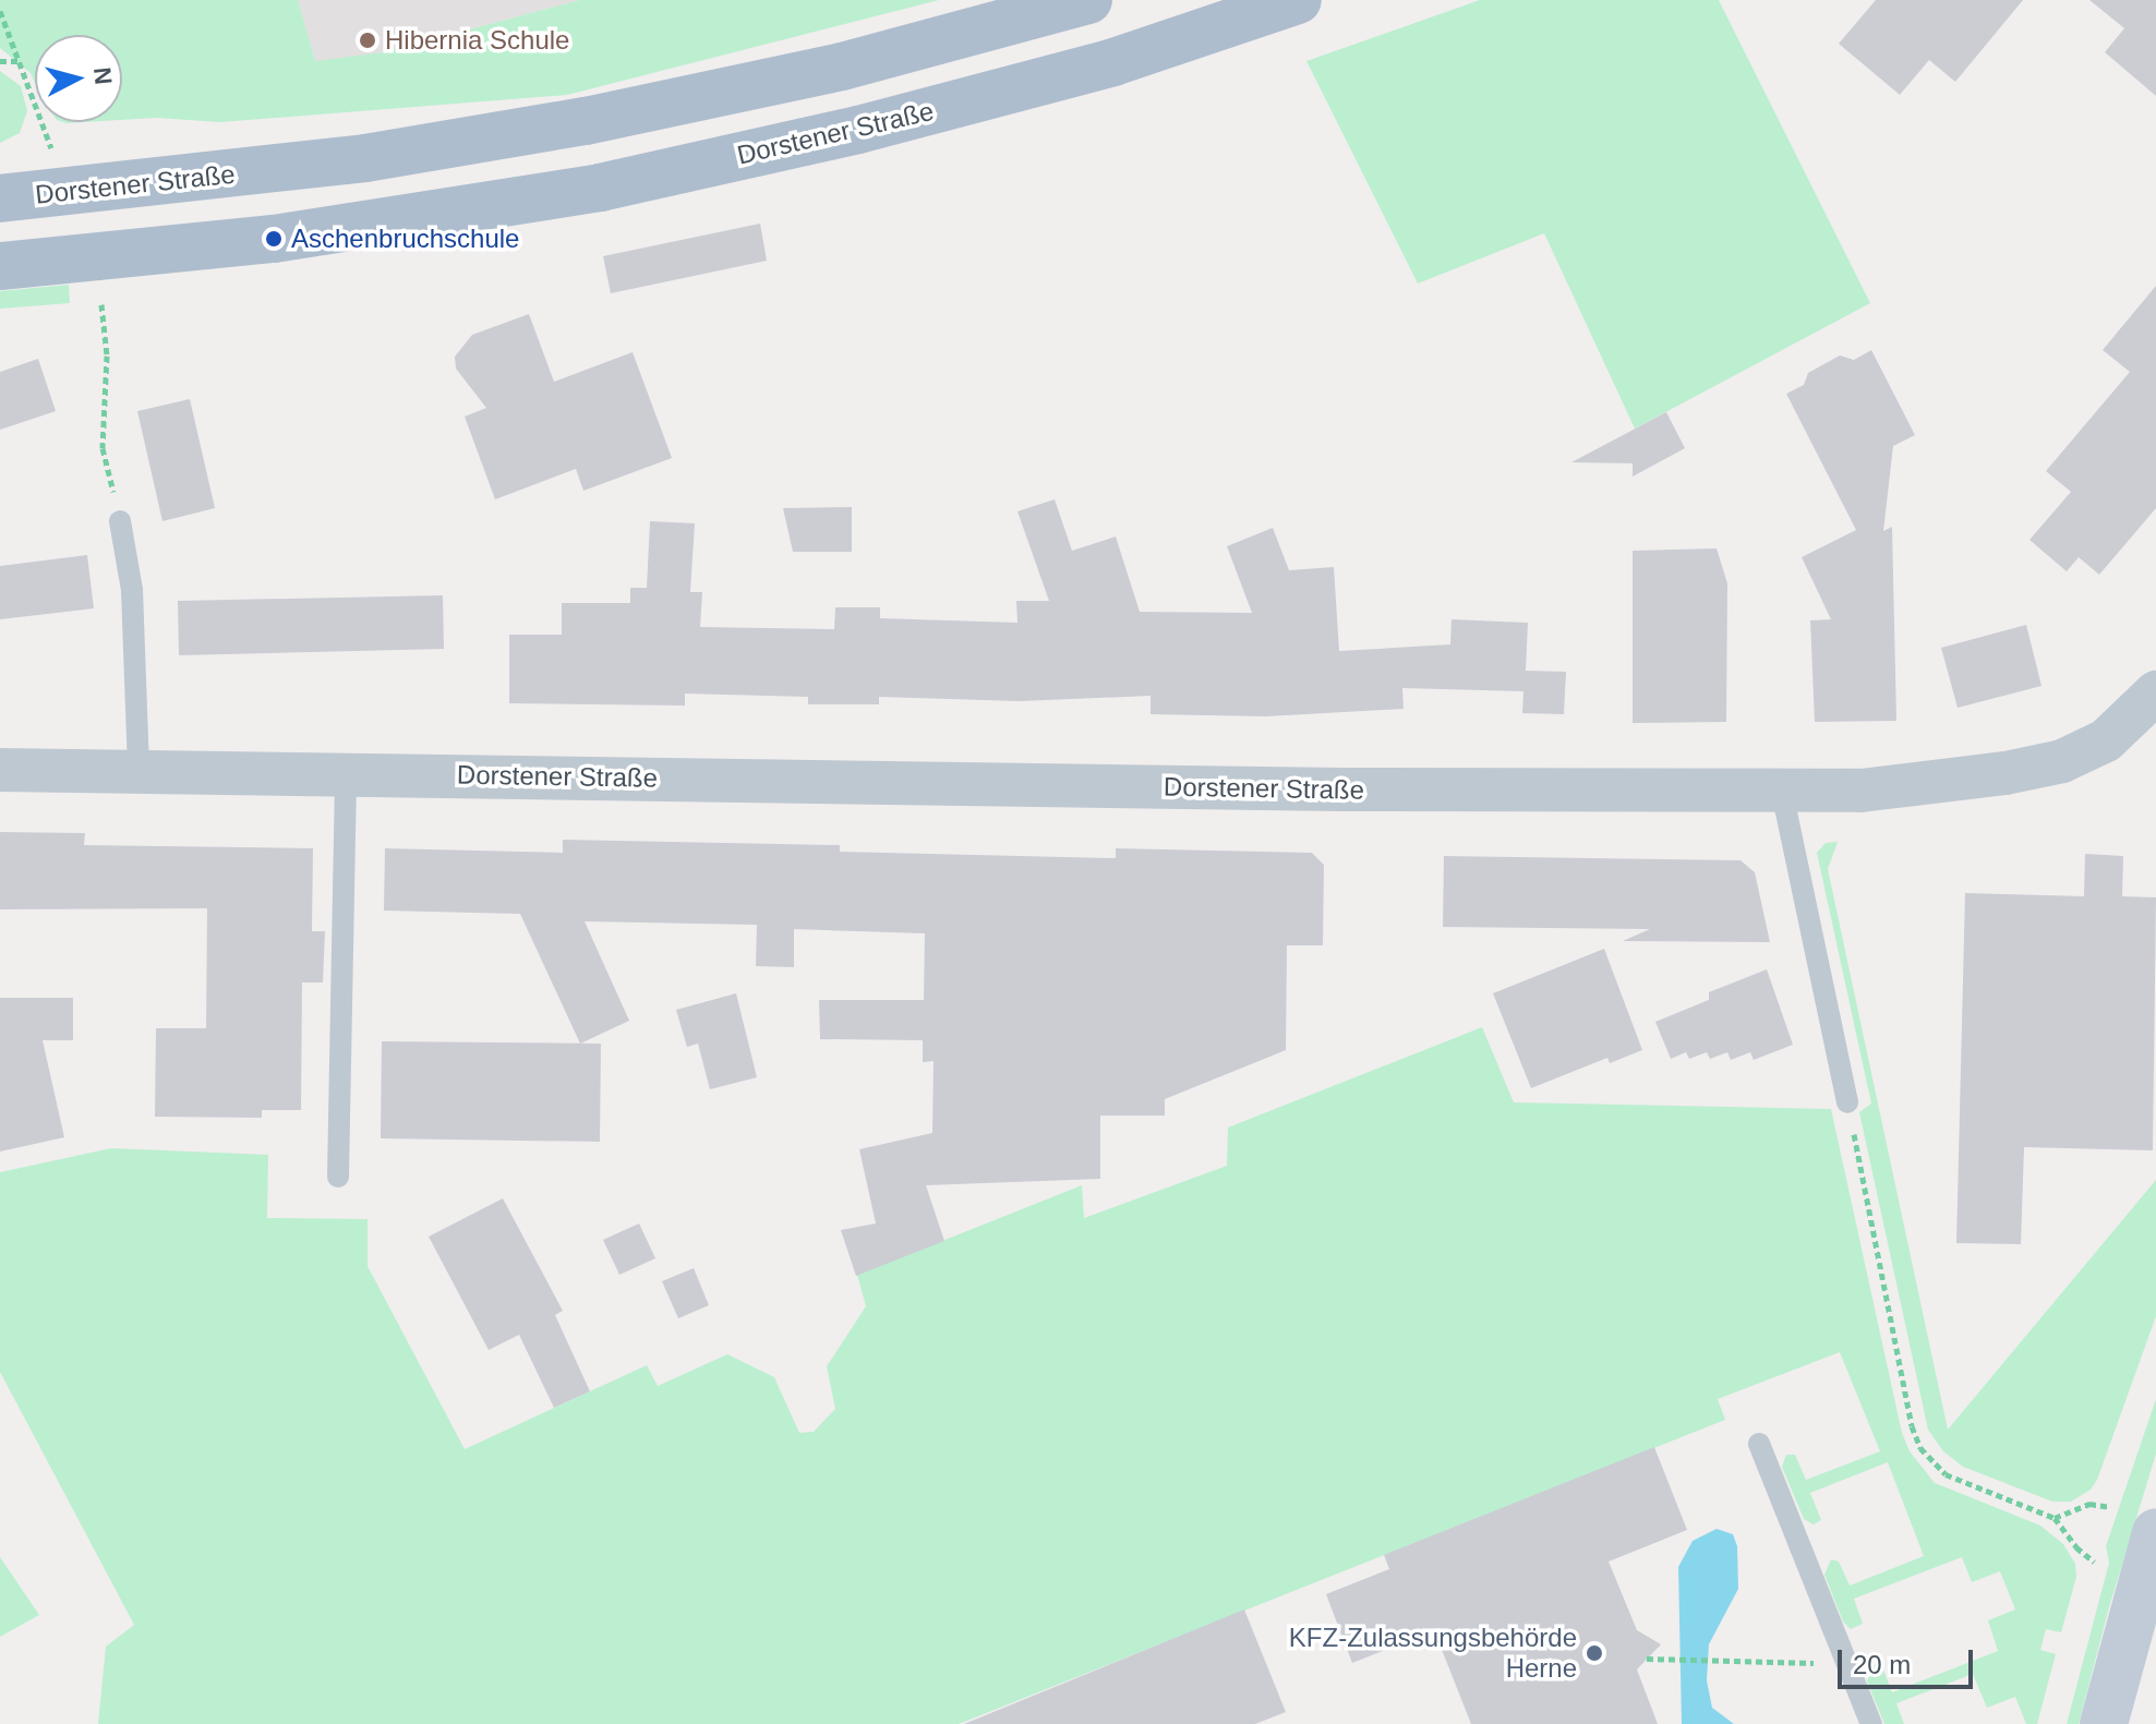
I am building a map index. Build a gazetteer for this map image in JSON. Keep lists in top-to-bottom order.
{
  "streets": {
    "main road": ["Dorstener Straße"]
  },
  "places": ["Hibernia Schule", "Aschenbruchschule", "KFZ-Zulassungsbehörde Herne"],
  "scale_bar": "20 m",
  "north": "right"
}
